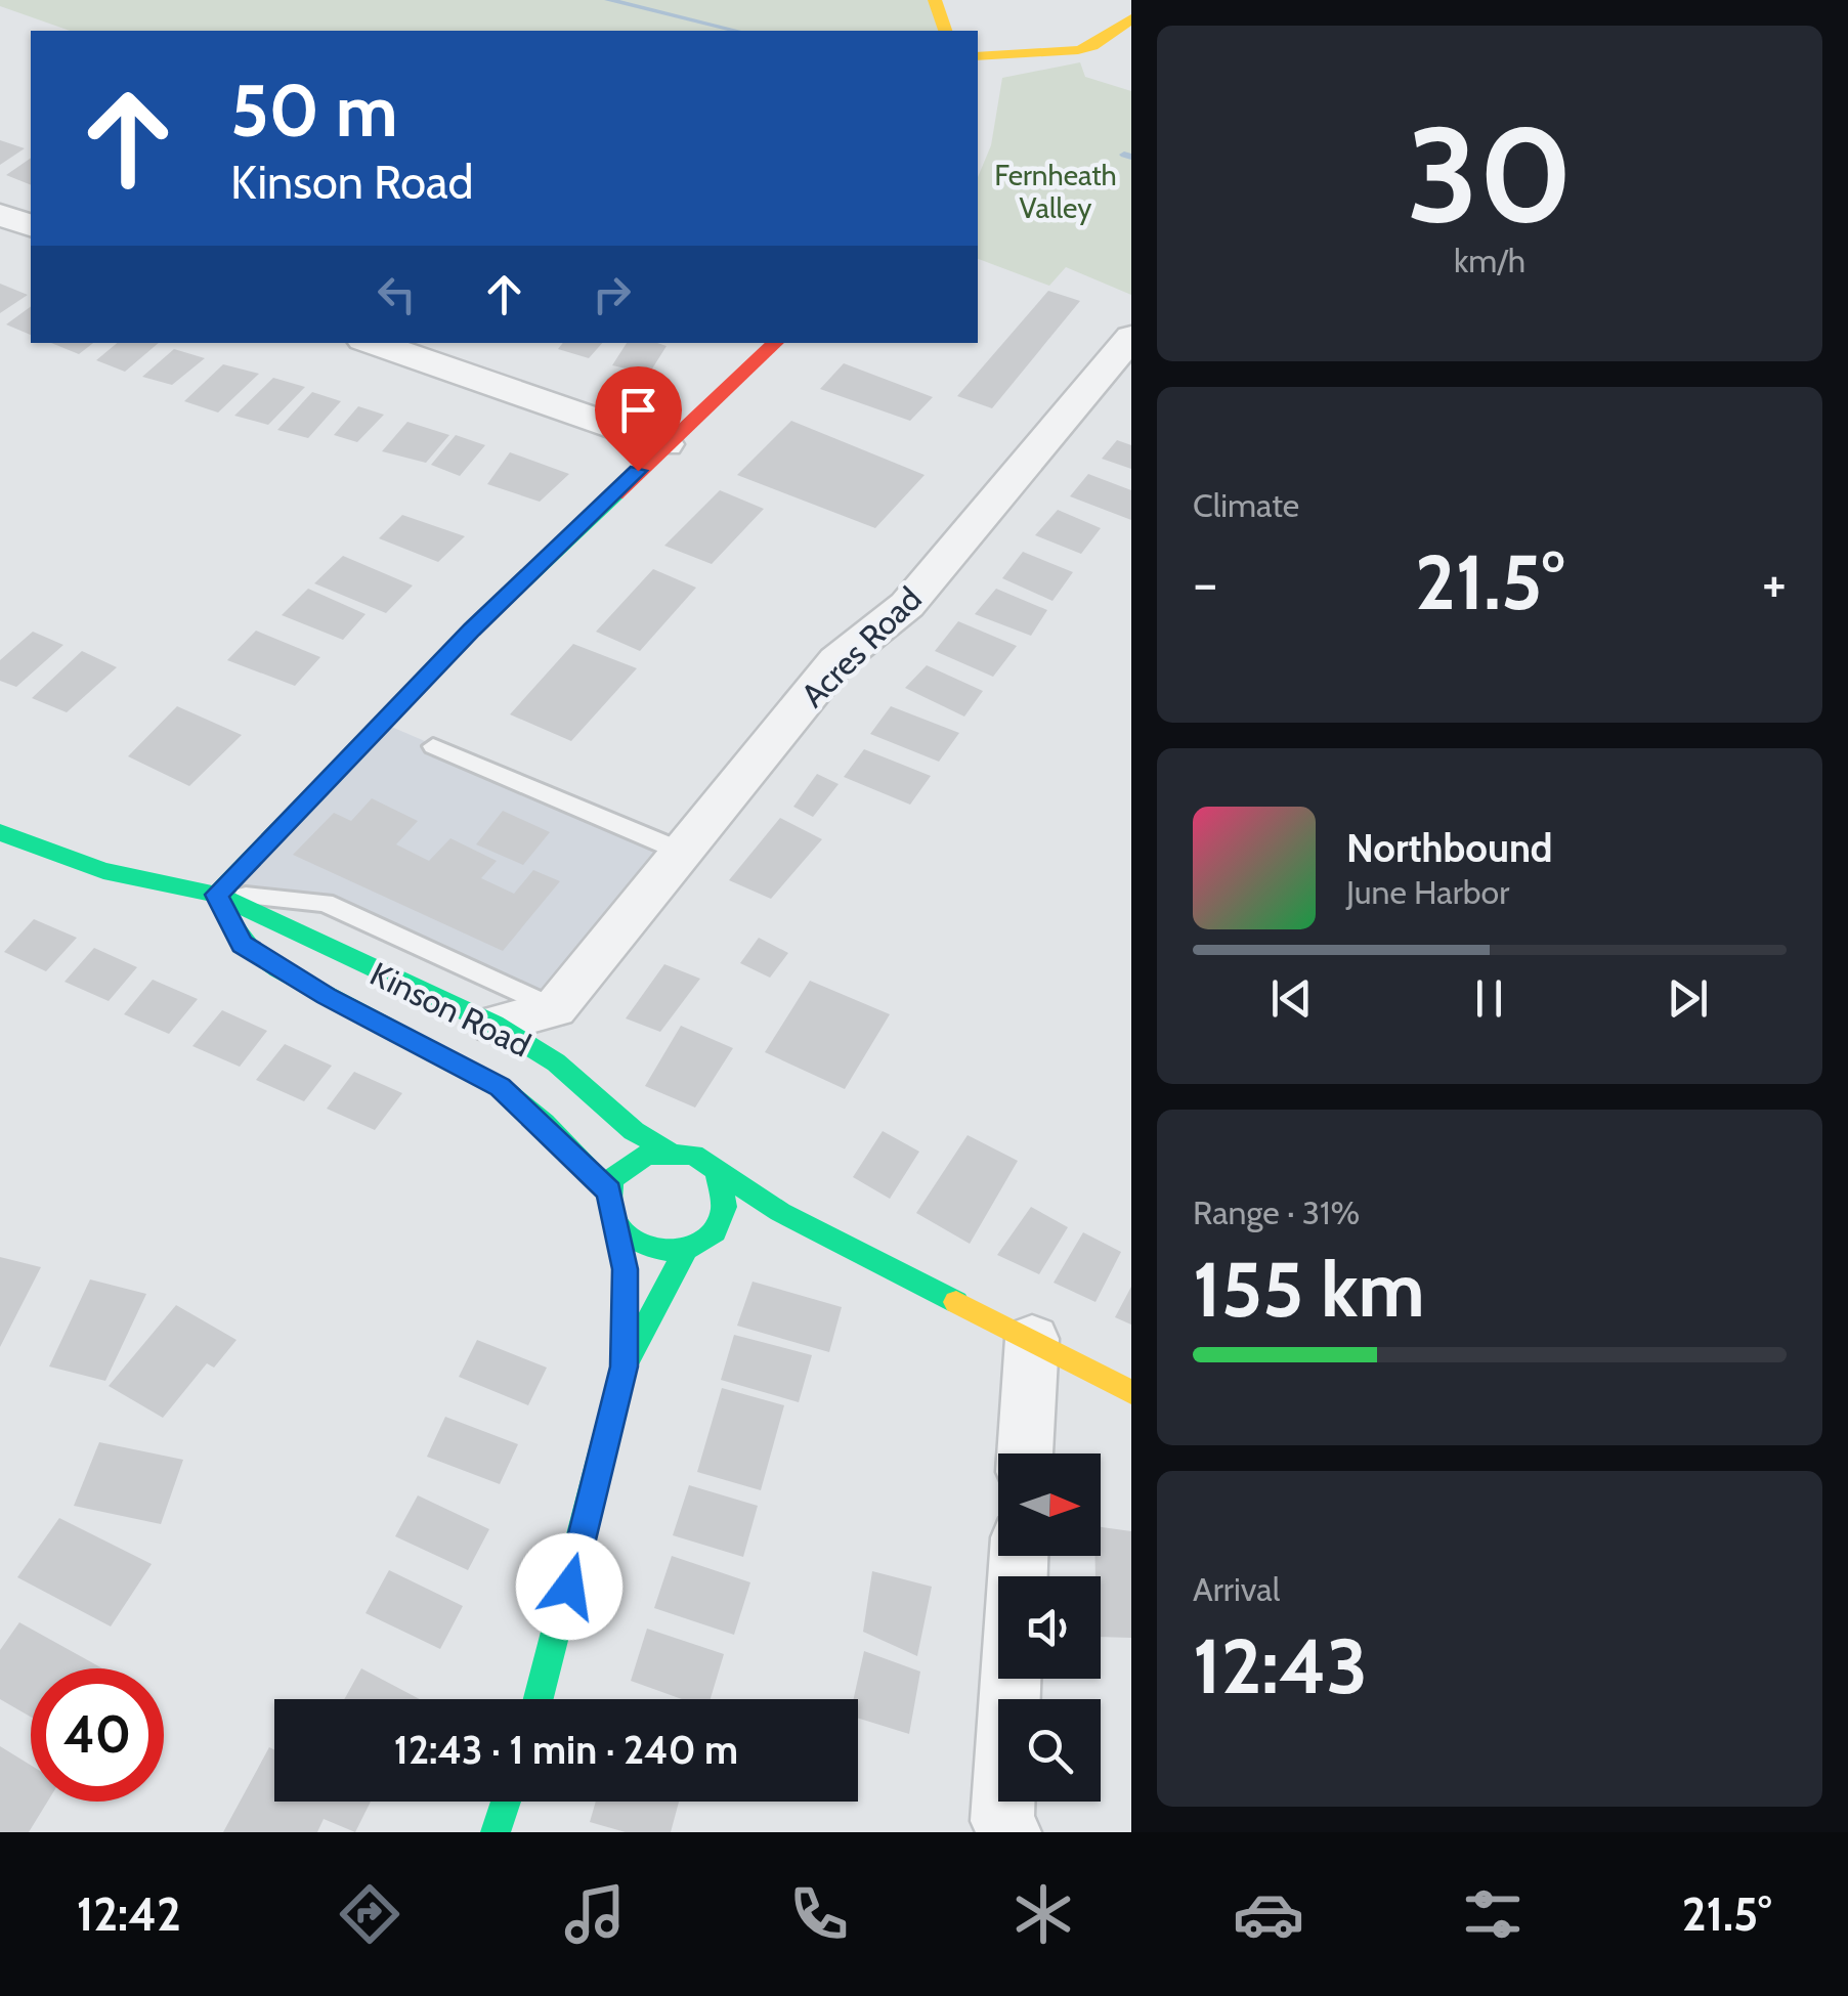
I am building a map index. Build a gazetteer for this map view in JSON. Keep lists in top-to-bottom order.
{
  "streets": {
    "street": ["Acres Road", "Kinson Road"]
  },
  "parks": ["Fernheath Valley"],
  "north": "right",
  "page": {
    "tile": [
      ["30", "km/h"],
      "Climate",
      ["Range · 31%", "155 km"],
      ["Arrival", "12:43"]
    ],
    "turn": ["50 m", "Kinson Road"],
    "heat": ["−", "21.5°", "+"],
    "song": ["Northbound", "June Harbor"],
    "limit": "40",
    "trip": "12:43 · 1 min · 240 m",
    "tabs": ["12:42", "21.5°"]
  }
}
